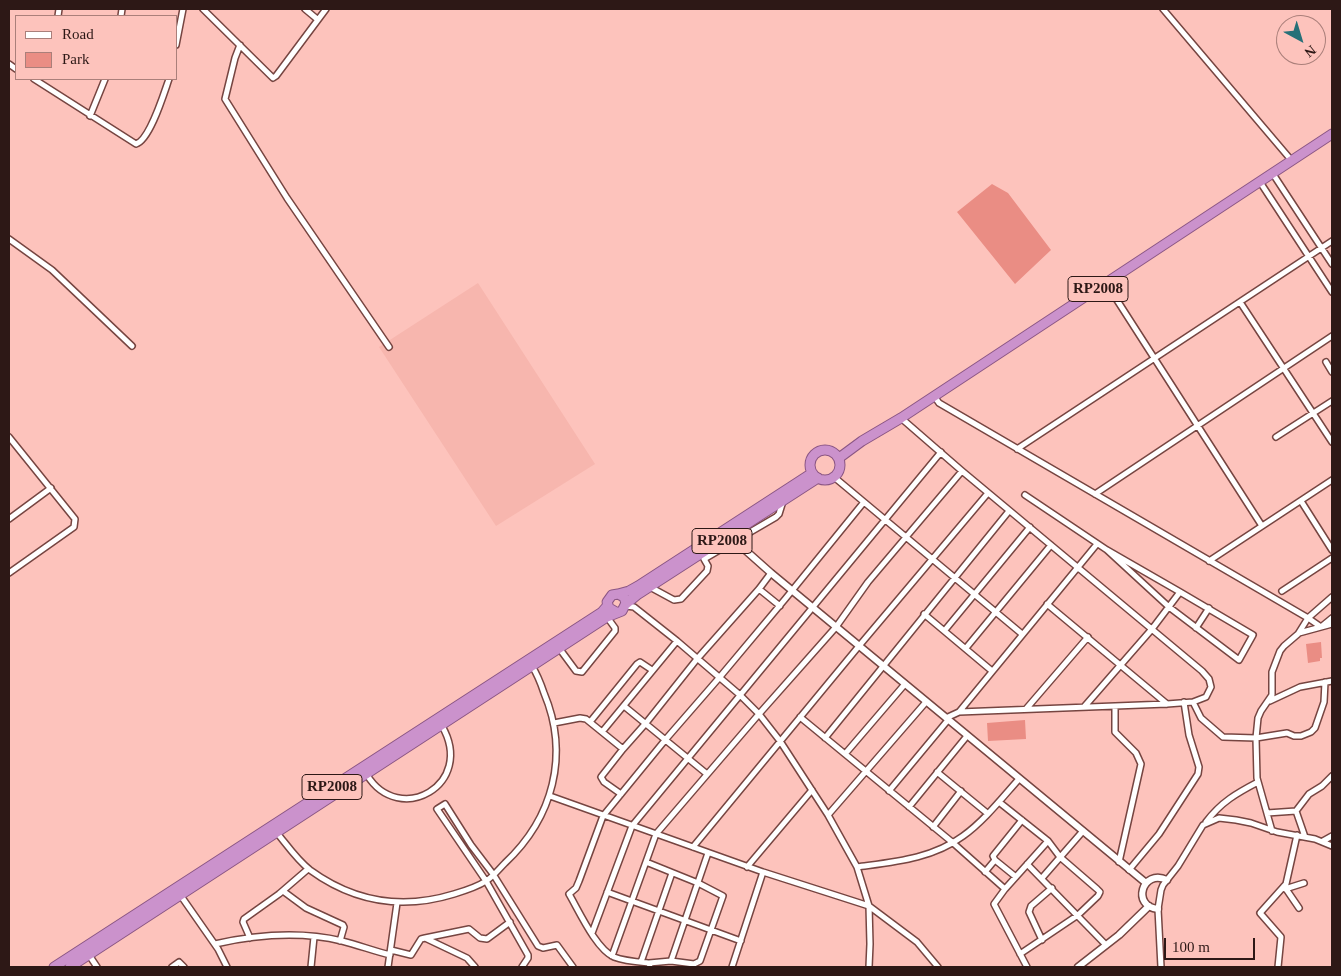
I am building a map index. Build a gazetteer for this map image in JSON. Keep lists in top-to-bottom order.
{
  "streets": {
    "highway": ["RP2008"]
  },
  "legend": ["Road", "Park"],
  "scale_bar": "100 m",
  "north": "bottom right"
}
